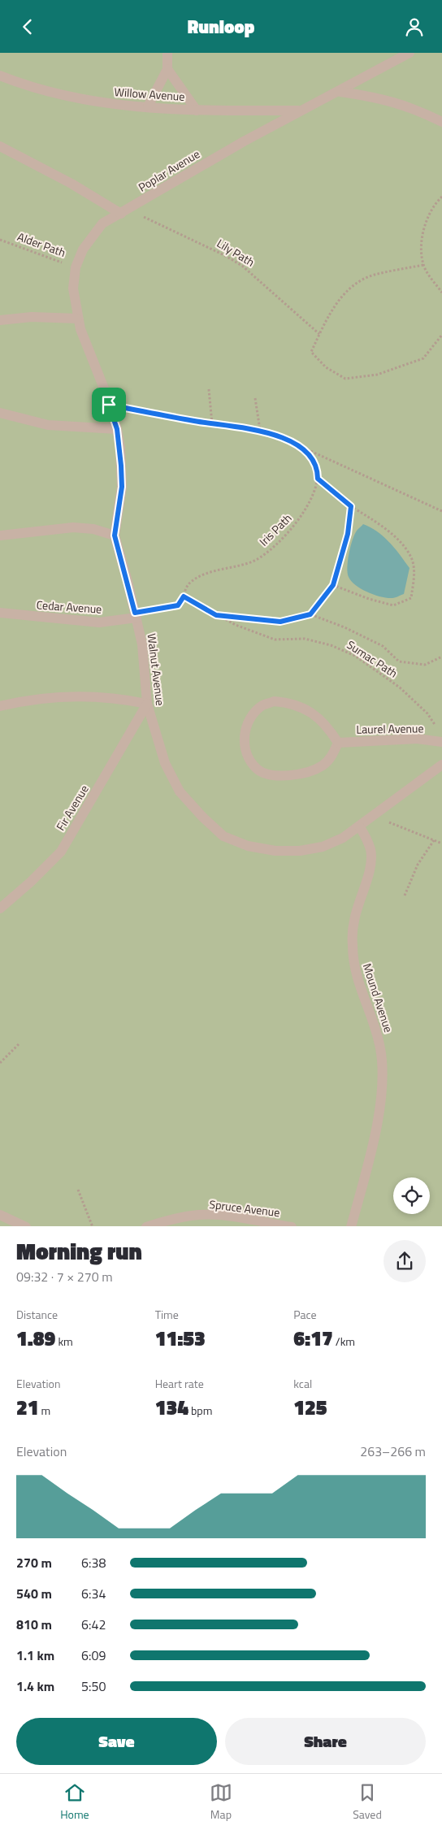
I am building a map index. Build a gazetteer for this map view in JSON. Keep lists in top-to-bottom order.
{
  "streets": {
    "lane": [
      "Willow Avenue",
      "Poplar Avenue",
      "Cedar Avenue",
      "Walnut Avenue",
      "Laurel Avenue",
      "Fir Avenue",
      "Mound Avenue",
      "Spruce Avenue"
    ],
    "path": [
      "Alder Path",
      "Lily Path",
      "Iris Path",
      "Sumac Path"
    ]
  },
  "crossings": [
    ["Willow Avenue", "Poplar Avenue"],
    ["Poplar Avenue", "Alder Path"],
    ["Poplar Avenue", "Lily Path"],
    ["Poplar Avenue", "Walnut Avenue"],
    ["Iris Path", "Sumac Path"],
    ["Cedar Avenue", "Walnut Avenue"],
    ["Walnut Avenue", "Fir Avenue"],
    ["Walnut Avenue", "Mound Avenue"]
  ],
  "page": {
    "header": "Runloop",
    "heading": ["Morning run", "09:32 · 7 × 270 m"],
    "stats": [
      ["Distance", "1.89 km"],
      ["Time", "11:53"],
      ["Pace", "6:17 /km"],
      ["Elevation", "21 m"],
      ["Heart rate", "134 bpm"],
      ["kcal", "125"]
    ],
    "chart": ["Elevation", "263–266 m"],
    "list": [
      {
        "name": "270 m",
        "note": "6:38"
      },
      {
        "name": "540 m",
        "note": "6:34"
      },
      {
        "name": "810 m",
        "note": "6:42"
      },
      {
        "name": "1.1 km",
        "note": "6:09"
      },
      {
        "name": "1.4 km",
        "note": "5:50"
      }
    ],
    "buttons": ["Save", "Share"],
    "tabs": ["Home", "Map", "Saved"]
  }
}
